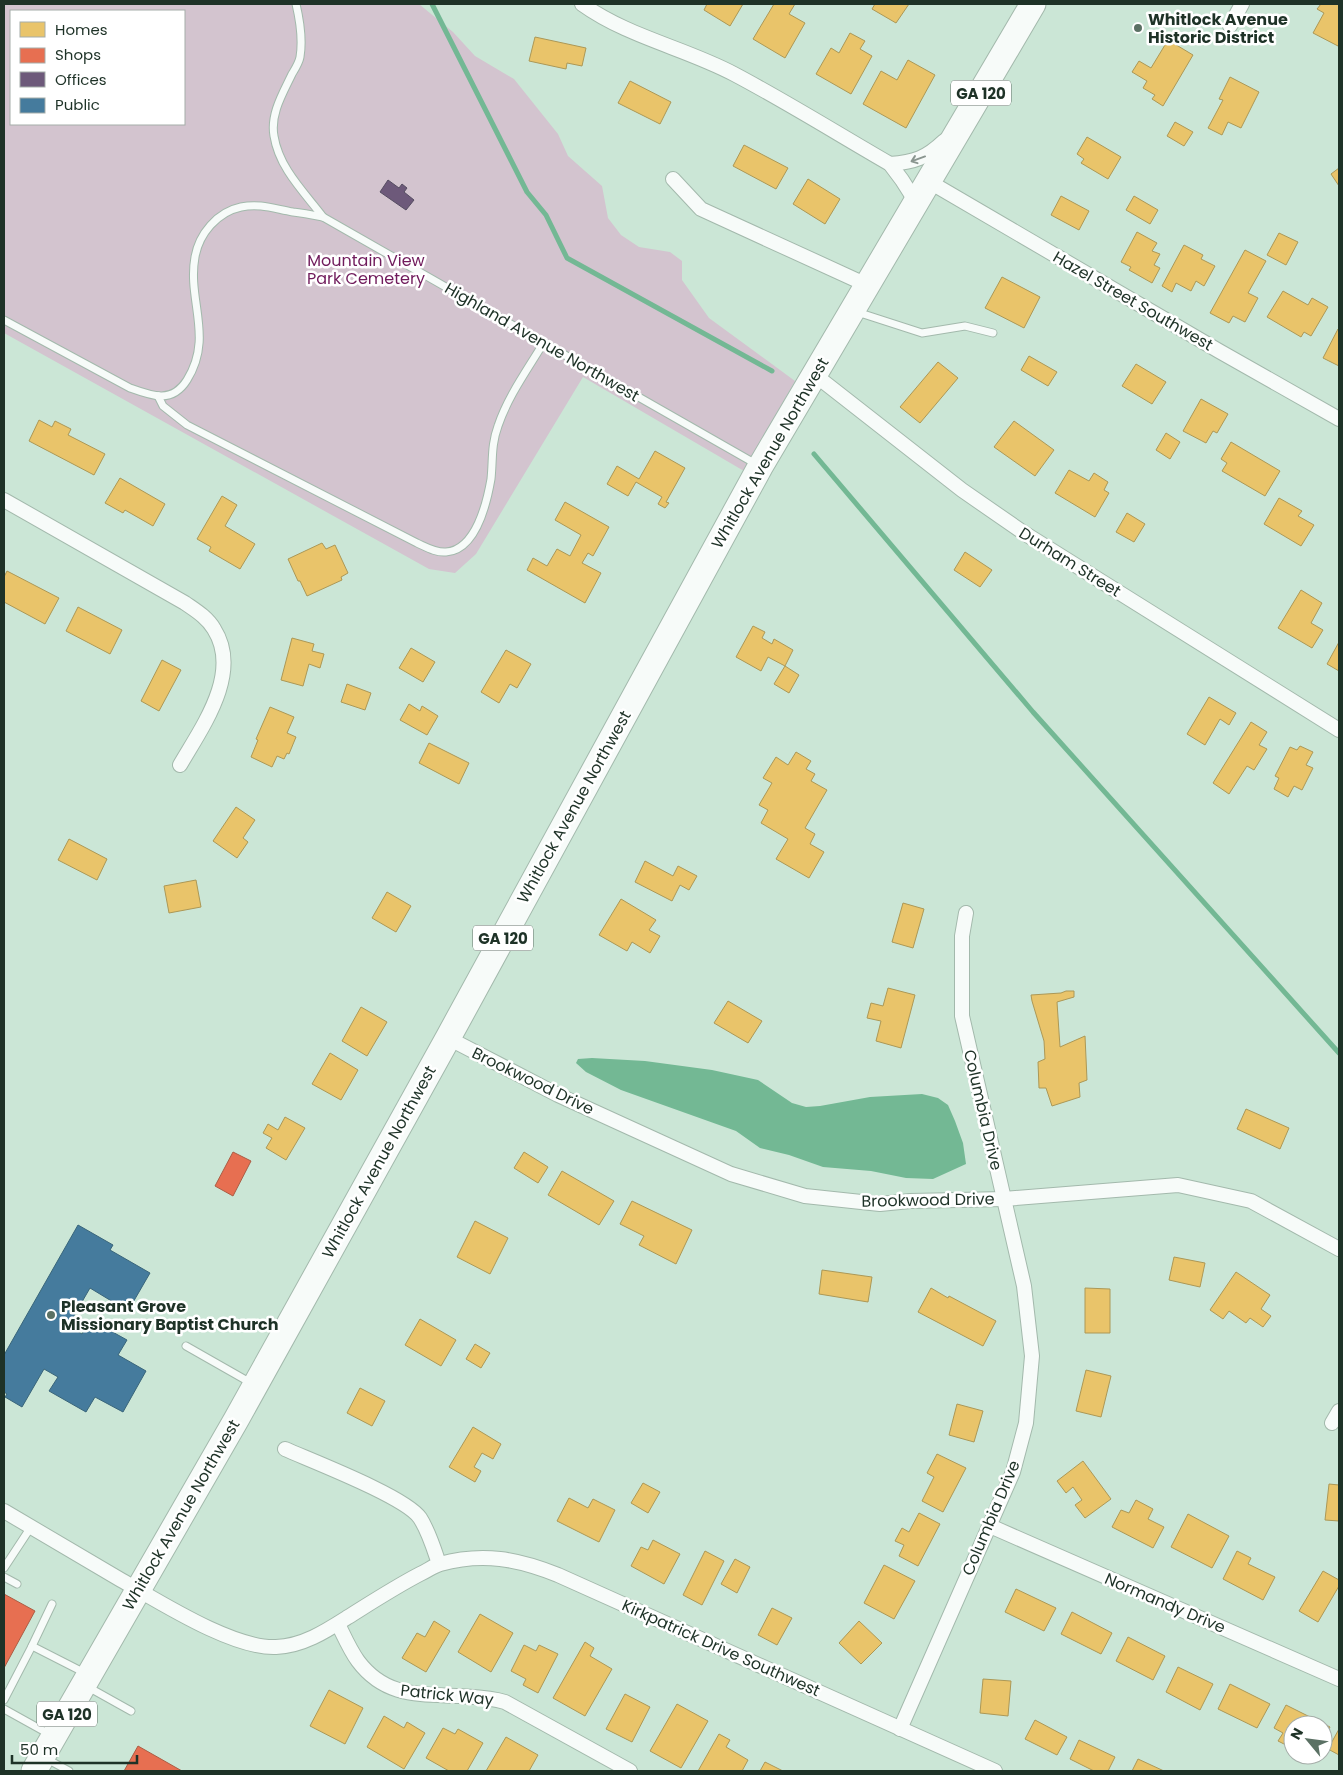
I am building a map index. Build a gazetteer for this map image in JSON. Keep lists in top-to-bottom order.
{
  "streets": {
    "highway": ["GA 120", "Whitlock Avenue Northwest"],
    "street": [
      "Hazel Street Southwest",
      "Durham Street",
      "Brookwood Drive",
      "Columbia Drive",
      "Normandy Drive",
      "Kirkpatrick Drive Southwest",
      "Patrick Way"
    ],
    "lane": ["Highland Avenue Northwest"]
  },
  "crossings": [
    ["Hazel Street Southwest", "Whitlock Avenue Northwest"],
    ["Highland Avenue Northwest", "Whitlock Avenue Northwest"],
    ["Whitlock Avenue Northwest", "Durham Street"],
    ["Whitlock Avenue Northwest", "Brookwood Drive"],
    ["Whitlock Avenue Northwest", "Kirkpatrick Drive Southwest"],
    ["Brookwood Drive", "Columbia Drive"],
    ["Columbia Drive", "Normandy Drive"],
    ["Columbia Drive", "Kirkpatrick Drive Southwest"],
    ["Kirkpatrick Drive Southwest", "Patrick Way"]
  ],
  "parks": ["Mountain View Park Cemetery"],
  "places": ["Whitlock Avenue Historic District", "Pleasant Grove Missionary Baptist Church"],
  "legend": [
    "Homes",
    "Shops",
    "Offices",
    "Public"
  ],
  "scale_bar": "50 m",
  "north": "top left"
}
